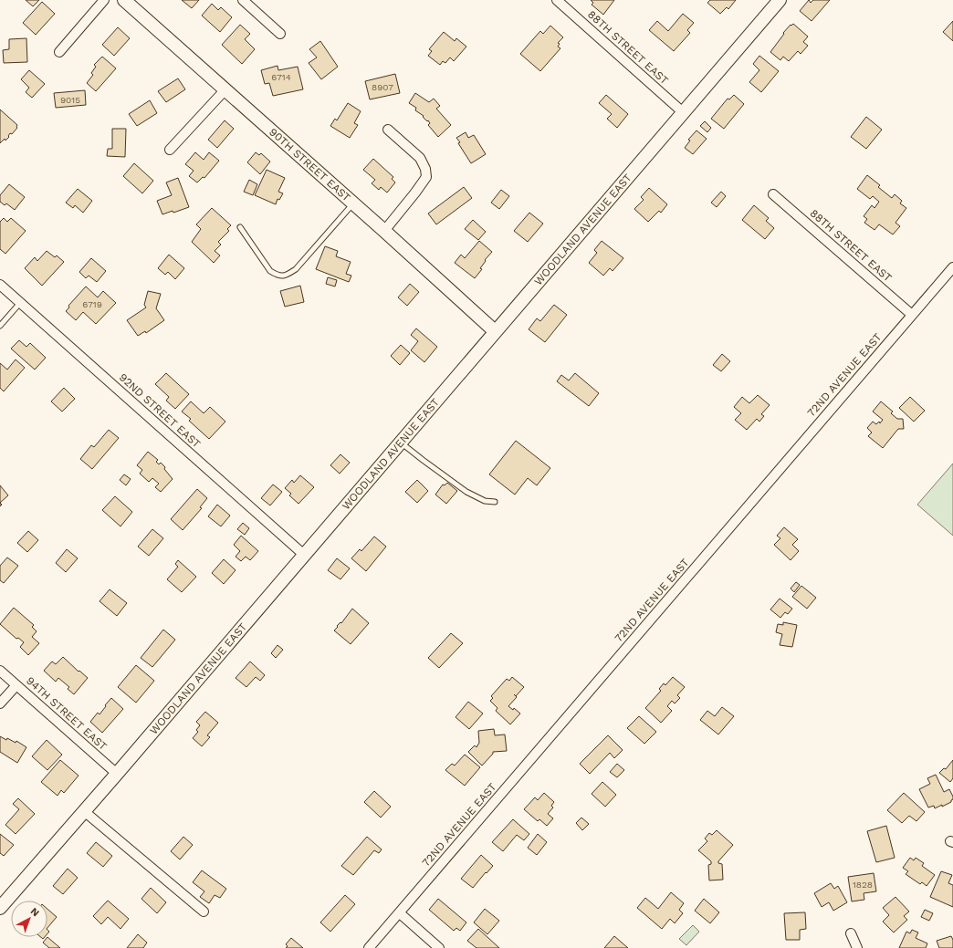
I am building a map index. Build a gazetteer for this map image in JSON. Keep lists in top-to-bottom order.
{
  "streets": {
    "street": [
      "88TH STREET EAST",
      "90TH STREET EAST",
      "WOODLAND AVENUE EAST",
      "72ND AVENUE EAST",
      "92ND STREET EAST",
      "94TH STREET EAST"
    ]
  },
  "crossings": [
    ["88TH STREET EAST", "WOODLAND AVENUE EAST"],
    ["88TH STREET EAST", "72ND AVENUE EAST"],
    ["90TH STREET EAST", "WOODLAND AVENUE EAST"],
    ["WOODLAND AVENUE EAST", "92ND STREET EAST"],
    ["WOODLAND AVENUE EAST", "94TH STREET EAST"]
  ],
  "house_numbers": [
    "6714",
    "8907",
    "9015",
    "6719",
    "1828"
  ],
  "north": "top right"
}
